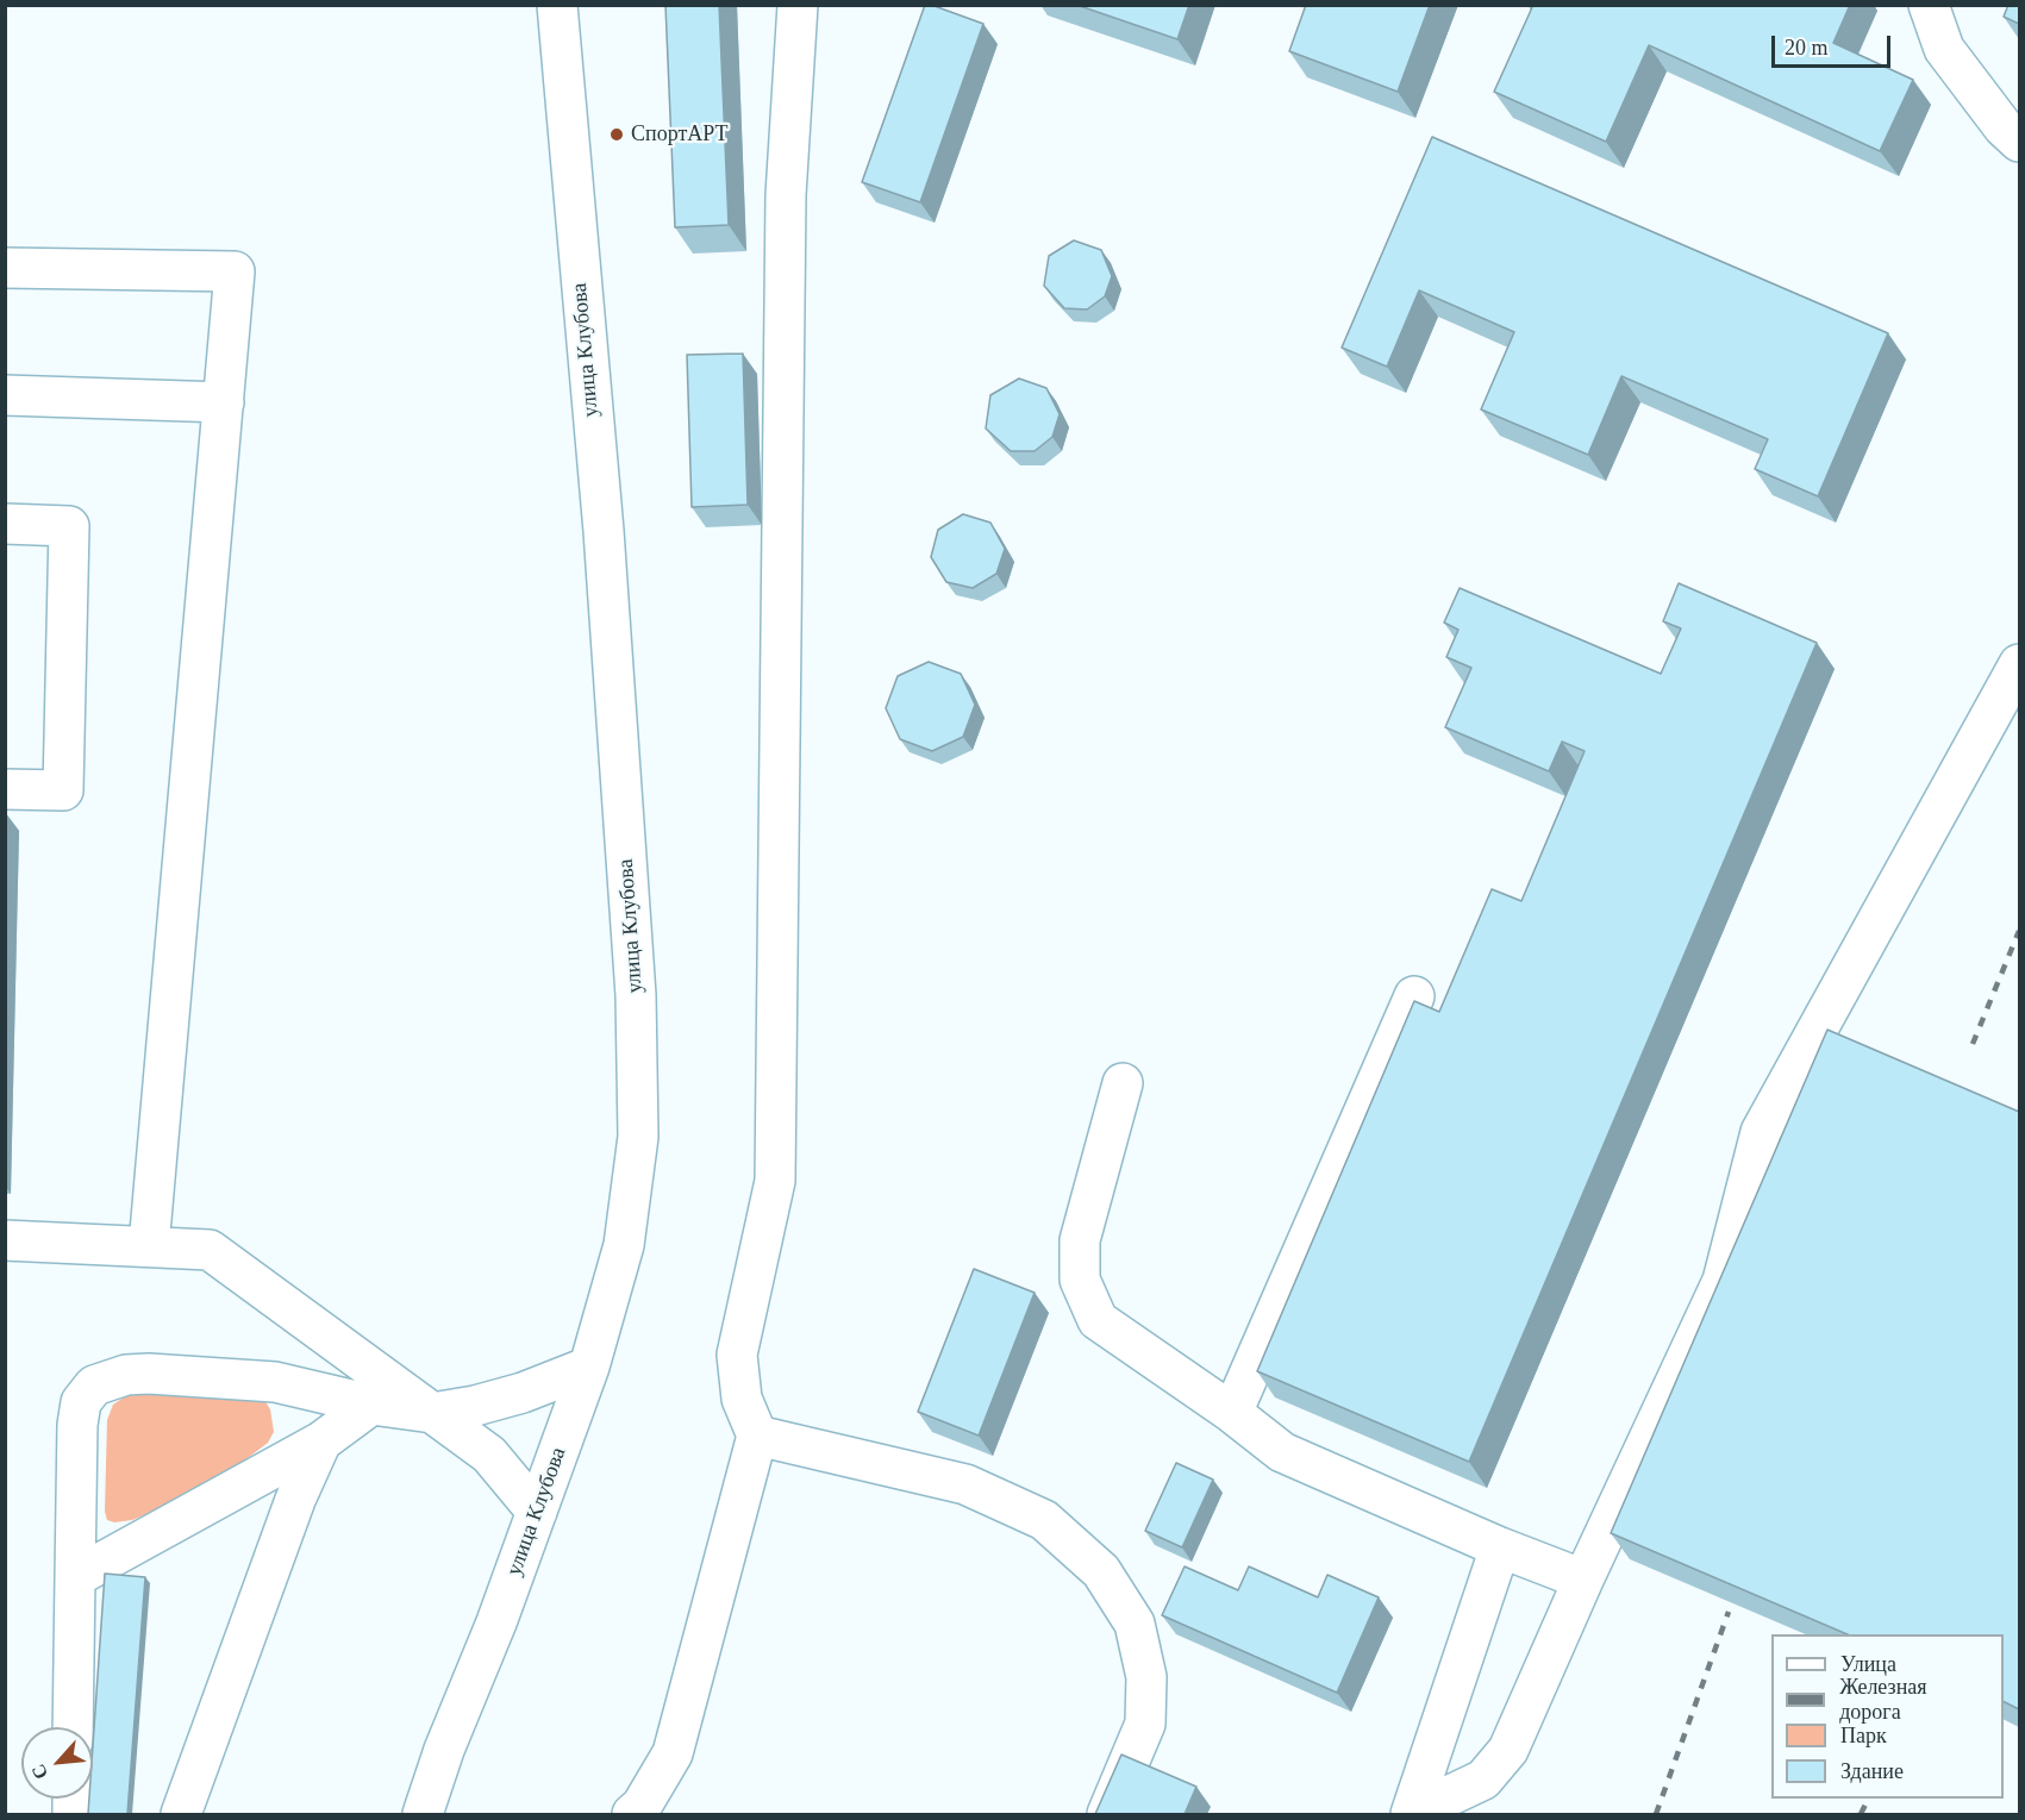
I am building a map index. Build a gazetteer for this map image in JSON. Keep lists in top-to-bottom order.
{
  "streets": {
    "street": ["улица Клубова"]
  },
  "places": ["СпортАРТ"],
  "legend": [
    "Улица",
    "Железная дорога",
    "Парк",
    "Здание"
  ],
  "scale_bar": "20 m",
  "north": "bottom left"
}
